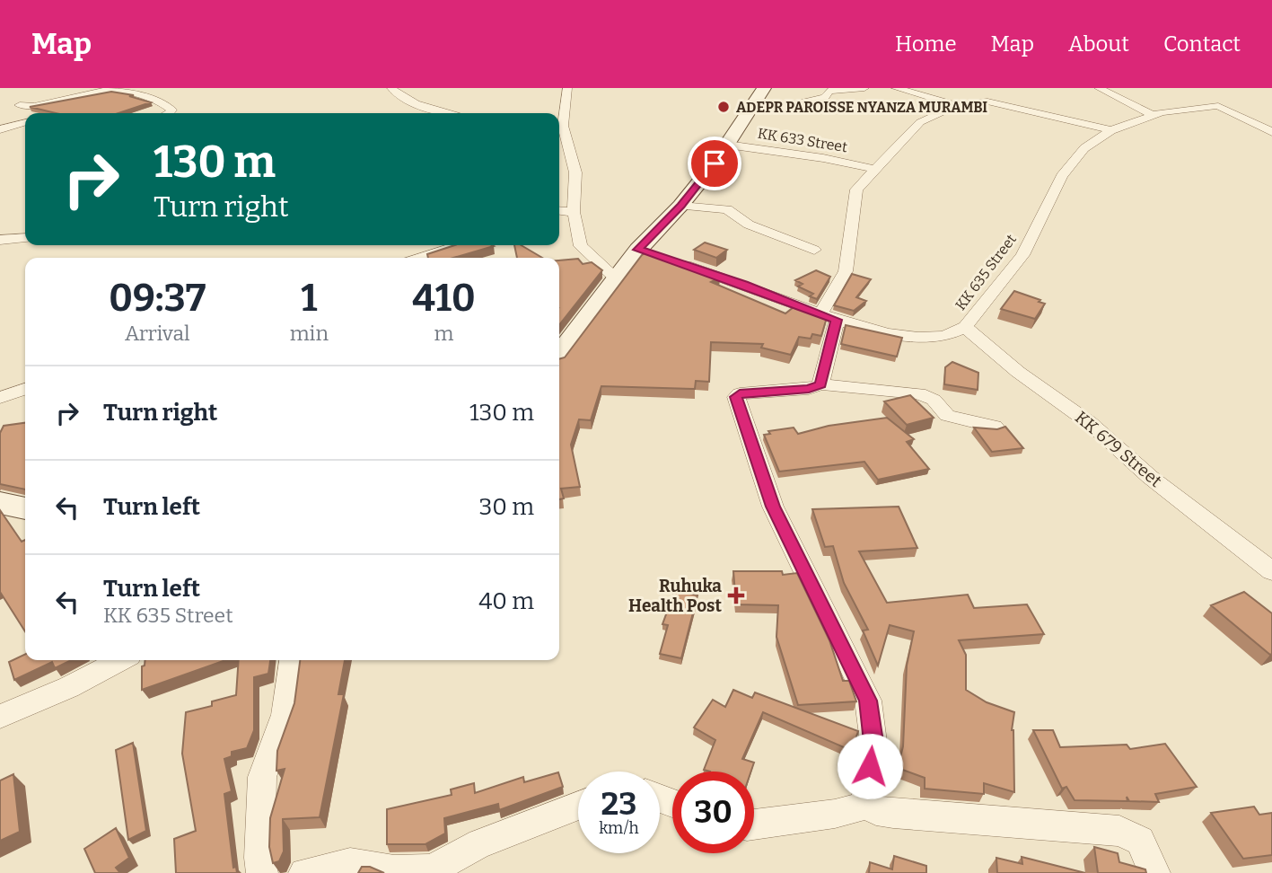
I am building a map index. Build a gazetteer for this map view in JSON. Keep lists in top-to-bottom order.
{
  "streets": {
    "street": ["KK 633 Street", "KK 635 Street", "KK 679 Street"]
  },
  "crossings": [
    ["KK 635 Street", "KK 679 Street"]
  ],
  "places": {
    "other": ["ADEPR PAROISSE NYANZA MURAMBI"],
    "health": ["Ruhuka Health Post"]
  },
  "page": {
    "header": "Map",
    "nav": [
      "Home",
      "Map",
      "About",
      "Contact"
    ],
    "turn": ["130 m", "Turn right"],
    "eta": [
      "09:37",
      "Arrival",
      "1",
      "min",
      "410",
      "m"
    ],
    "list": [
      {
        "name": "Turn right",
        "value": "130 m"
      },
      {
        "name": "Turn left",
        "value": "30 m"
      },
      {
        "name": "Turn left",
        "note": "KK 635 Street",
        "value": "40 m"
      }
    ],
    "speed": "23 km/h",
    "limit": "30"
  }
}
